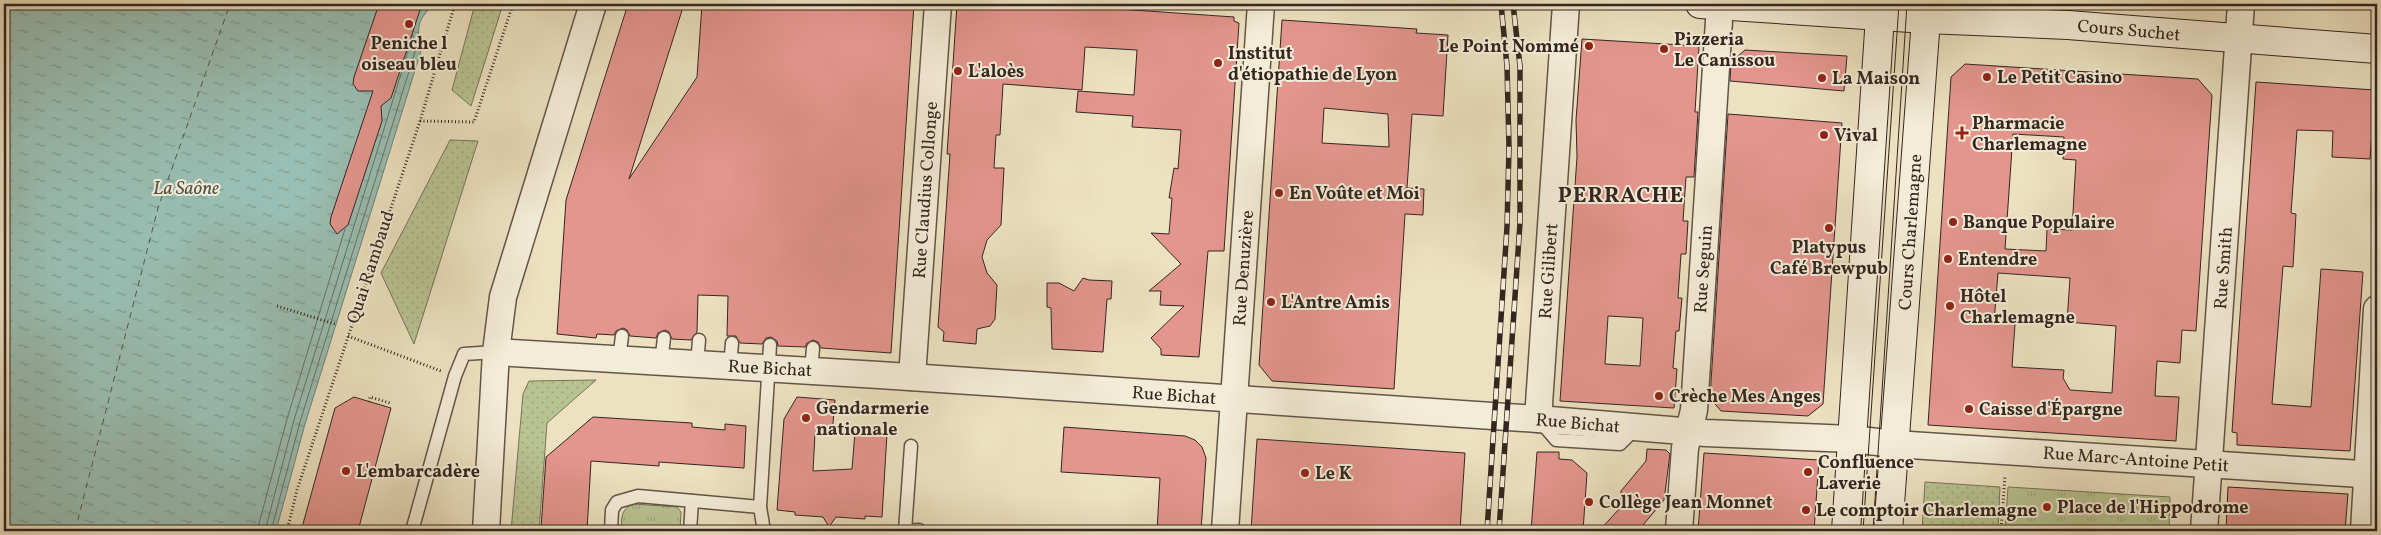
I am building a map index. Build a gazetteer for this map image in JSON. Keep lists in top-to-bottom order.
{
  "streets": {
    "street": [
      "Cours Suchet",
      "Rue Claudius Collonge",
      "Cours Charlemagne",
      "Rue Denuzière",
      "Rue Smith",
      "Rue Seguin",
      "Rue Gilibert",
      "Rue Bichat",
      "Rue Marc-Antoine Petit"
    ],
    "path": ["Quai Rambaud"]
  },
  "crossings": [
    ["Cours Suchet", "Cours Charlemagne"],
    ["Cours Suchet", "Rue Smith"],
    ["Cours Suchet", "Rue Seguin"],
    ["Rue Claudius Collonge", "Rue Bichat"],
    ["Cours Charlemagne", "Rue Marc-Antoine Petit"],
    ["Rue Denuzière", "Rue Bichat"],
    ["Rue Smith", "Rue Marc-Antoine Petit"],
    ["Rue Seguin", "Rue Bichat"],
    ["Rue Gilibert", "Rue Bichat"]
  ],
  "districts": ["PERRACHE"],
  "water": ["La Saône"],
  "places": {
    "other": [
      "Peniche l oiseau bleu",
      "Le Point Nommé",
      "Pizzeria Le Canissou",
      "Institut d'étiopathie de Lyon",
      "L'aloès",
      "Le Petit Casino",
      "La Maison",
      "Vival",
      "En Voûte et Moi",
      "Banque Populaire",
      "Platypus Café Brewpub",
      "Entendre",
      "L'Antre Amis",
      "Hôtel Charlemagne",
      "Crèche Mes Anges",
      "Caisse d'Épargne",
      "Gendarmerie nationale",
      "L'embarcadère",
      "Confluence Laverie",
      "Le K",
      "Collège Jean Monnet",
      "Place de l'Hippodrome",
      "Le comptoir Charlemagne"
    ],
    "health": ["Pharmacie Charlemagne"]
  }
}
